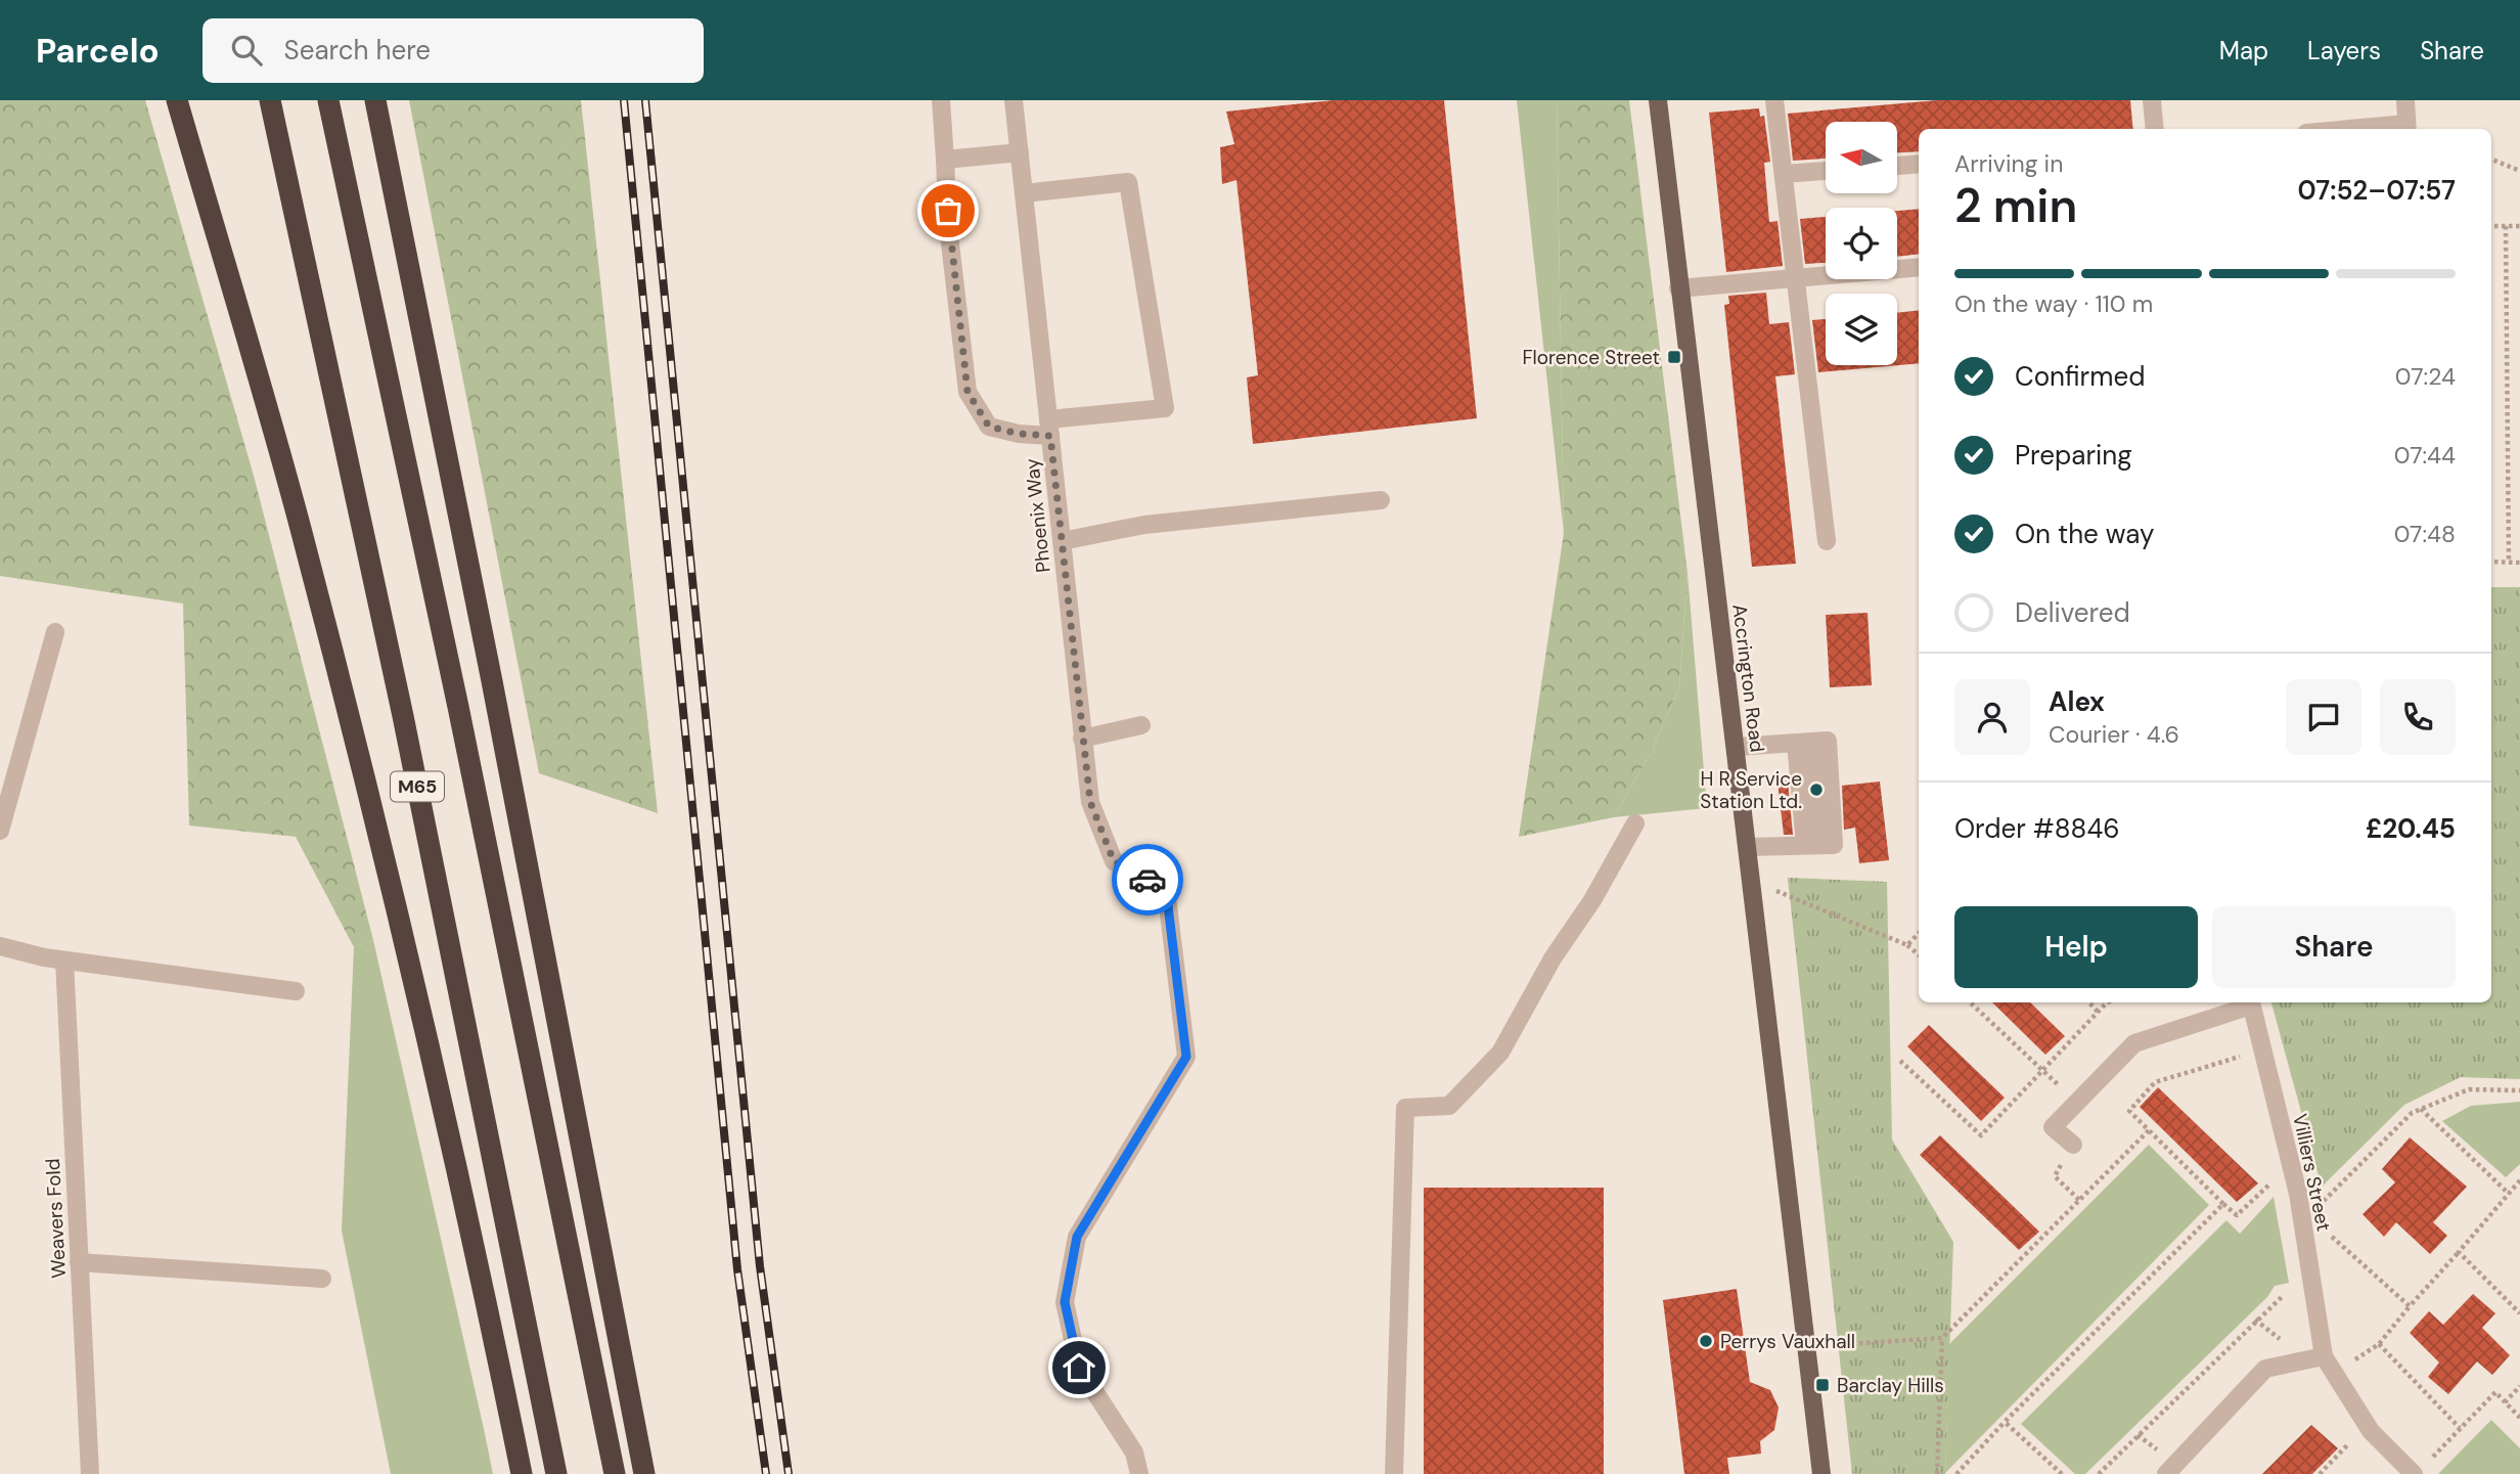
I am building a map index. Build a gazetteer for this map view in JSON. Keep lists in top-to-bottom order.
{
  "streets": {
    "highway": ["M65"],
    "main road": ["Accrington Road"],
    "street": ["Phoenix Way", "Villiers Street", "Weavers Fold"]
  },
  "places": {
    "transit": ["Florence Street", "Barclay Hills"],
    "other": ["H R Service Station Ltd.", "Perrys Vauxhall"]
  },
  "north": "left",
  "page": {
    "header": "Parcelo",
    "search": "Search here",
    "nav": ["Map", "Layers", "Share"],
    "heading": ["2 min", "Arriving in", "07:52–07:57"],
    "panel": [
      "Alex",
      "Courier · 4.6",
      "Order #8846",
      "£20.45"
    ],
    "bar": "On the way · 110 m",
    "list": [
      ["Confirmed", "07:24"],
      ["Preparing", "07:44"],
      ["On the way", "07:48"],
      "Delivered"
    ],
    "buttons": ["Help", "Share"]
  }
}
